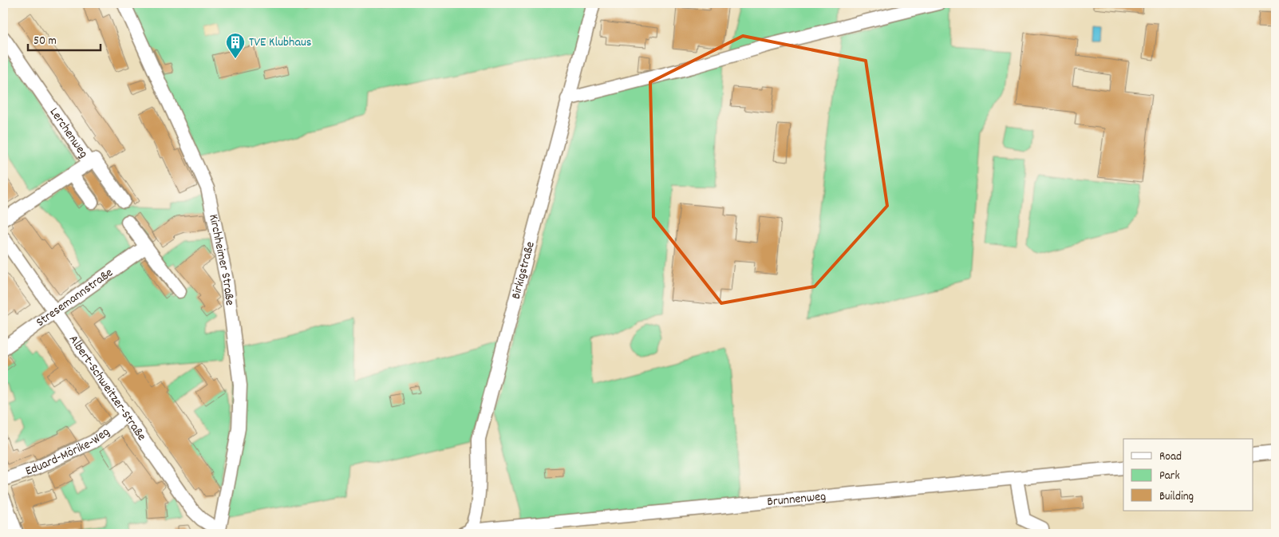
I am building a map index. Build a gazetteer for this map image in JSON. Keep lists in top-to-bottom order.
{
  "streets": {
    "street": [
      "Lerchenweg",
      "Kirchheimer Straße",
      "Birkigstraße",
      "Stresemannstraße",
      "Albert-Schweitzer-Straße",
      "Eduard-Mörike-Weg",
      "Brunnenweg"
    ]
  },
  "crossings": [
    ["Kirchheimer Straße", "Albert-Schweitzer-Straße"],
    ["Birkigstraße", "Brunnenweg"],
    ["Stresemannstraße", "Albert-Schweitzer-Straße"],
    ["Albert-Schweitzer-Straße", "Eduard-Mörike-Weg"]
  ],
  "places": {
    "building": ["TVE Klubhaus"]
  },
  "legend": ["Road", "Park", "Building"],
  "scale_bar": "50 m"
}
